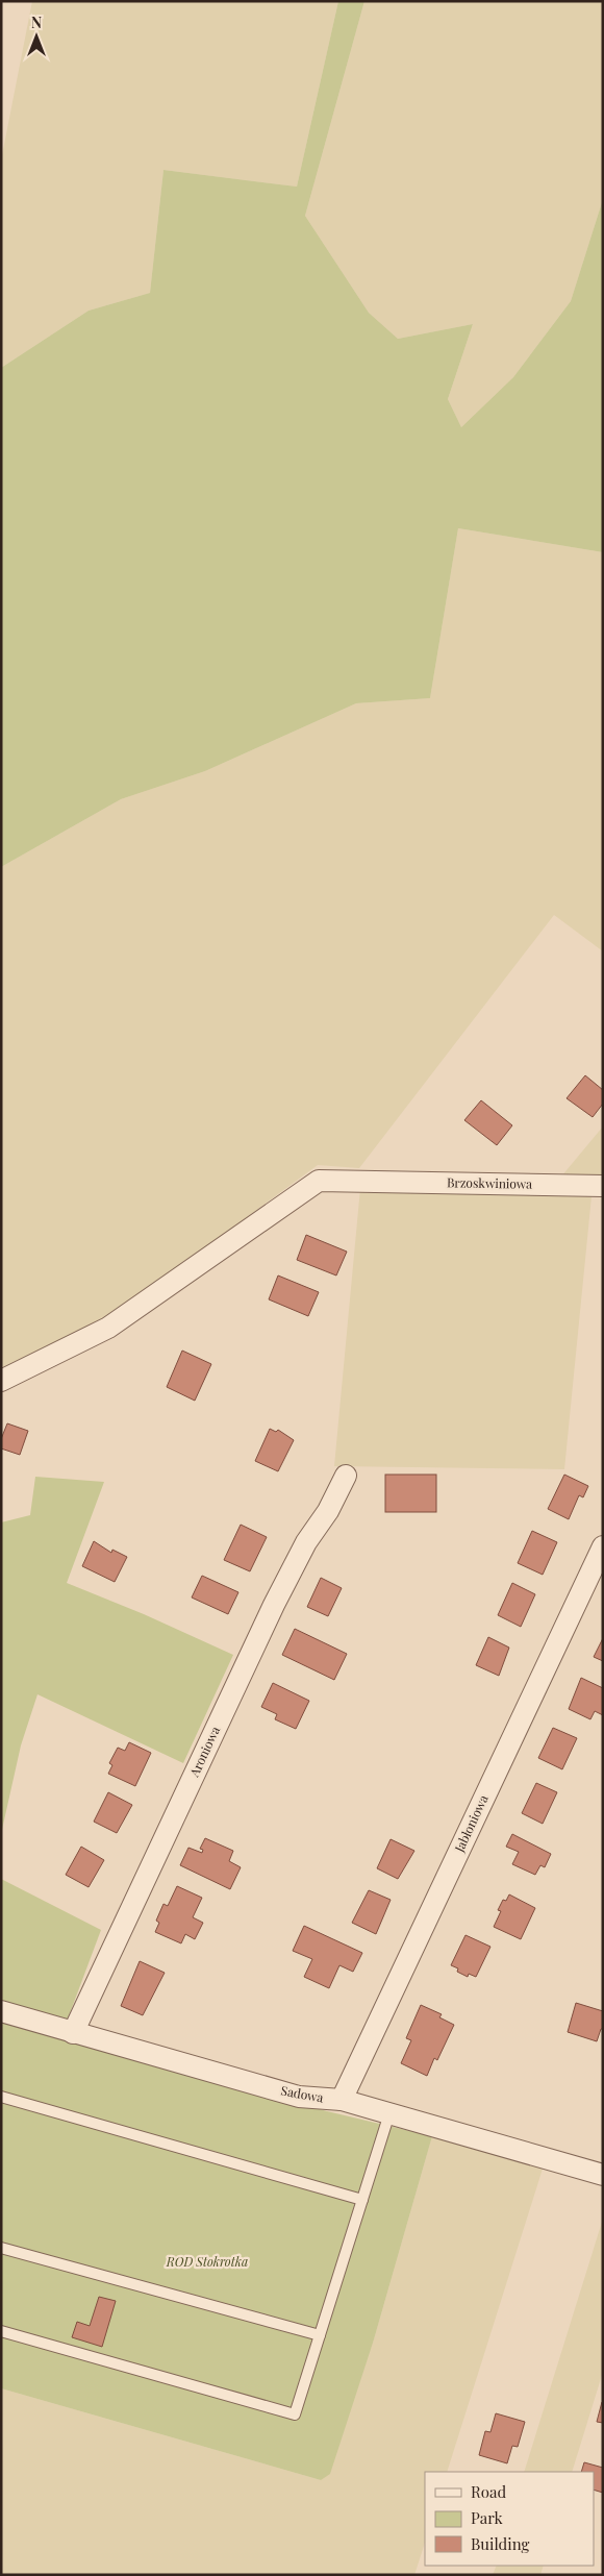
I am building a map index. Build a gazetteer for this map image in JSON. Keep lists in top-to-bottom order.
{
  "streets": {
    "street": [
      "Brzoskwiniowa",
      "Aroniowa",
      "Jabłoniowa",
      "Sadowa"
    ]
  },
  "crossings": [
    ["Aroniowa", "Sadowa"],
    ["Jabłoniowa", "Sadowa"]
  ],
  "parks": ["ROD Stokrotka"],
  "legend": ["Road", "Park", "Building"],
  "north": "top"
}
